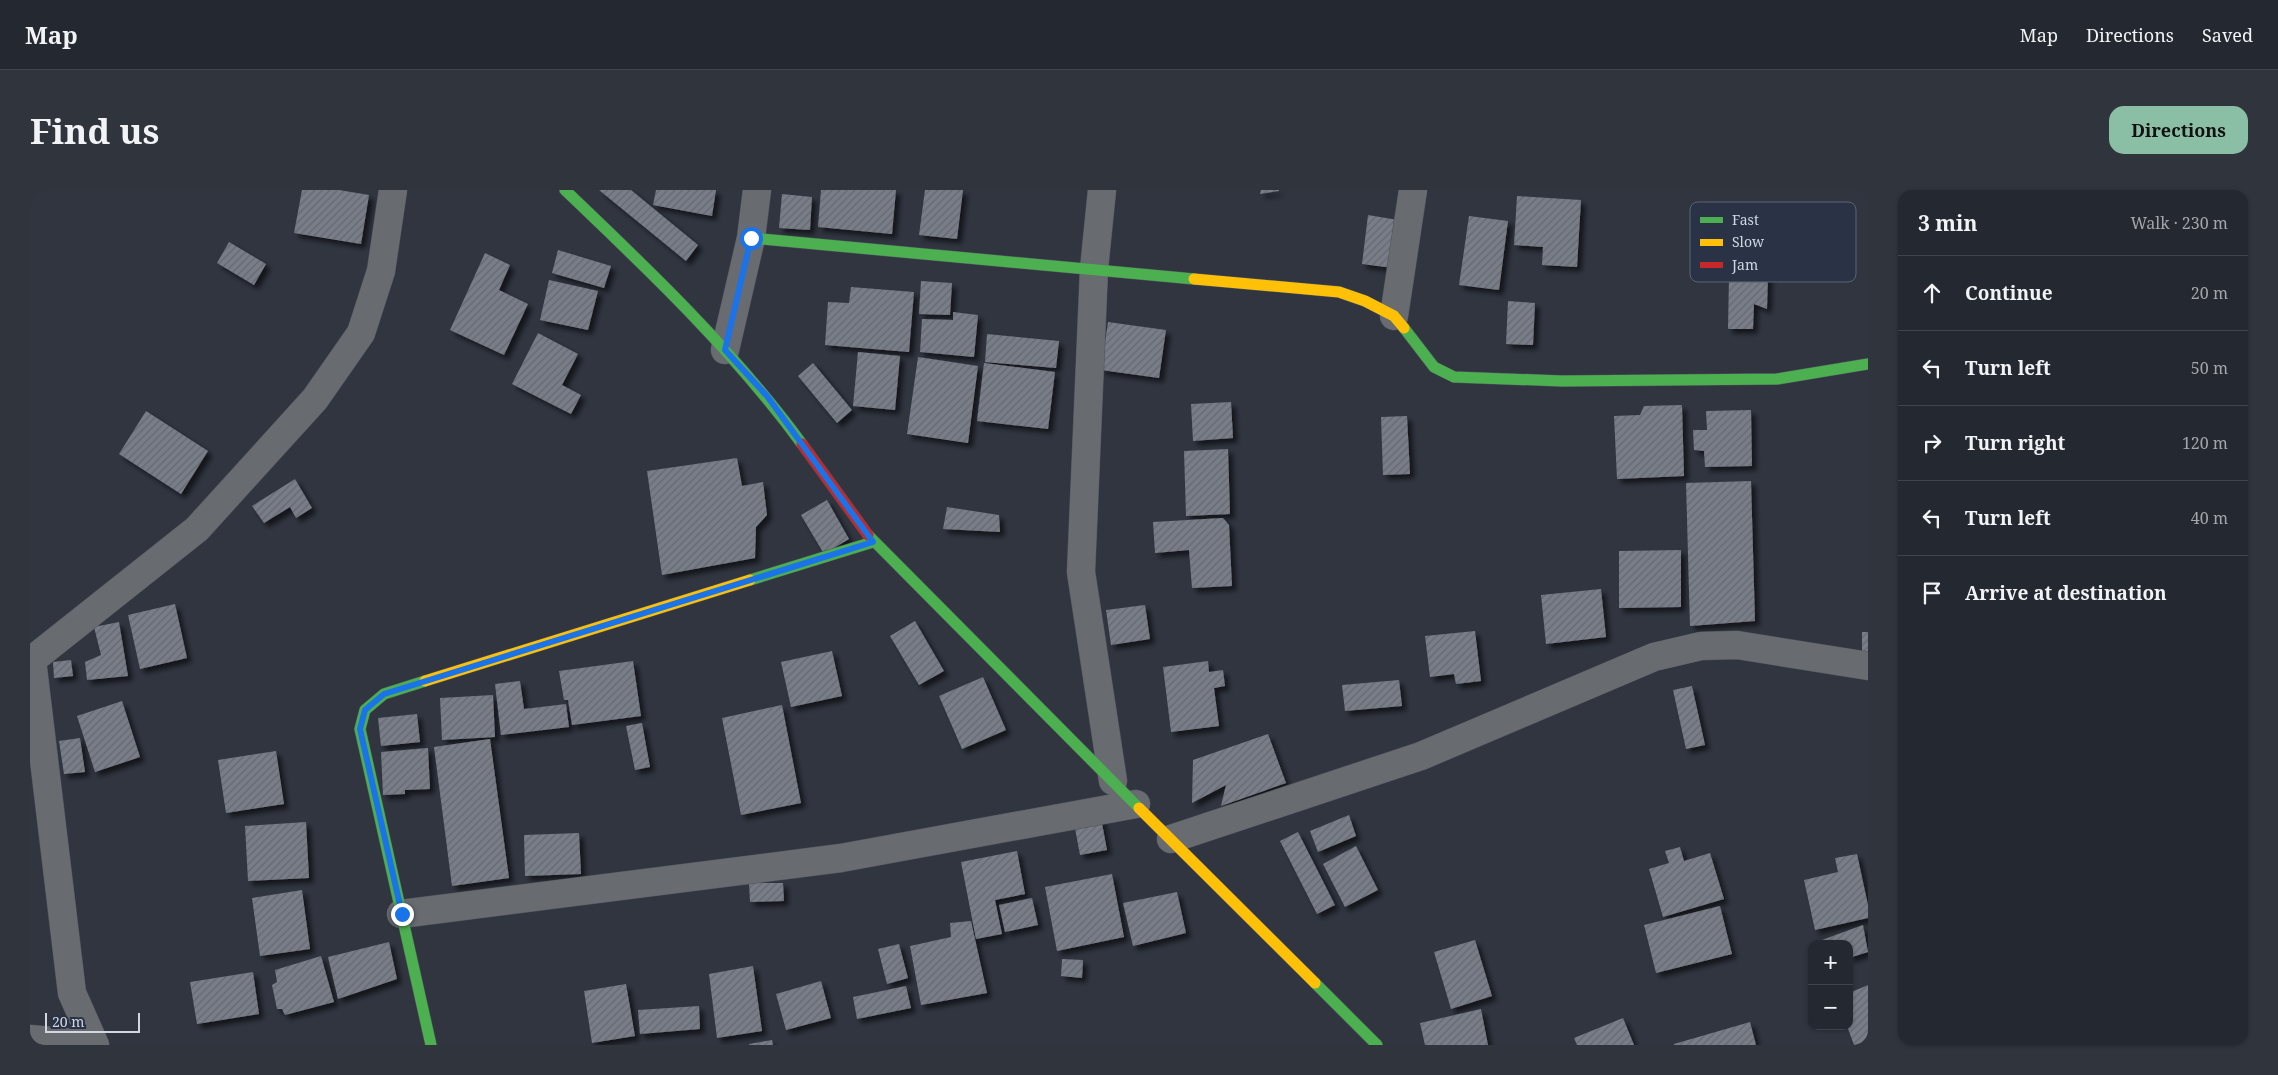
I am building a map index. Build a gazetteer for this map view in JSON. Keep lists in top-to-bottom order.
{
  "legend": ["Fast", "Slow", "Jam"],
  "scale_bar": "20 m",
  "page": {
    "header": "Map",
    "nav": ["Map", "Directions", "Saved"],
    "buttons": "Directions",
    "title": "Find us",
    "heading": ["3 min", "Walk · 230 m"],
    "list": [
      ["Continue", "20 m"],
      ["Turn left", "50 m"],
      ["Turn right", "120 m"],
      ["Turn left", "40 m"],
      "Arrive at destination"
    ],
    "map_buttons": ["+", "−"],
    "scale": "20 m"
  }
}
